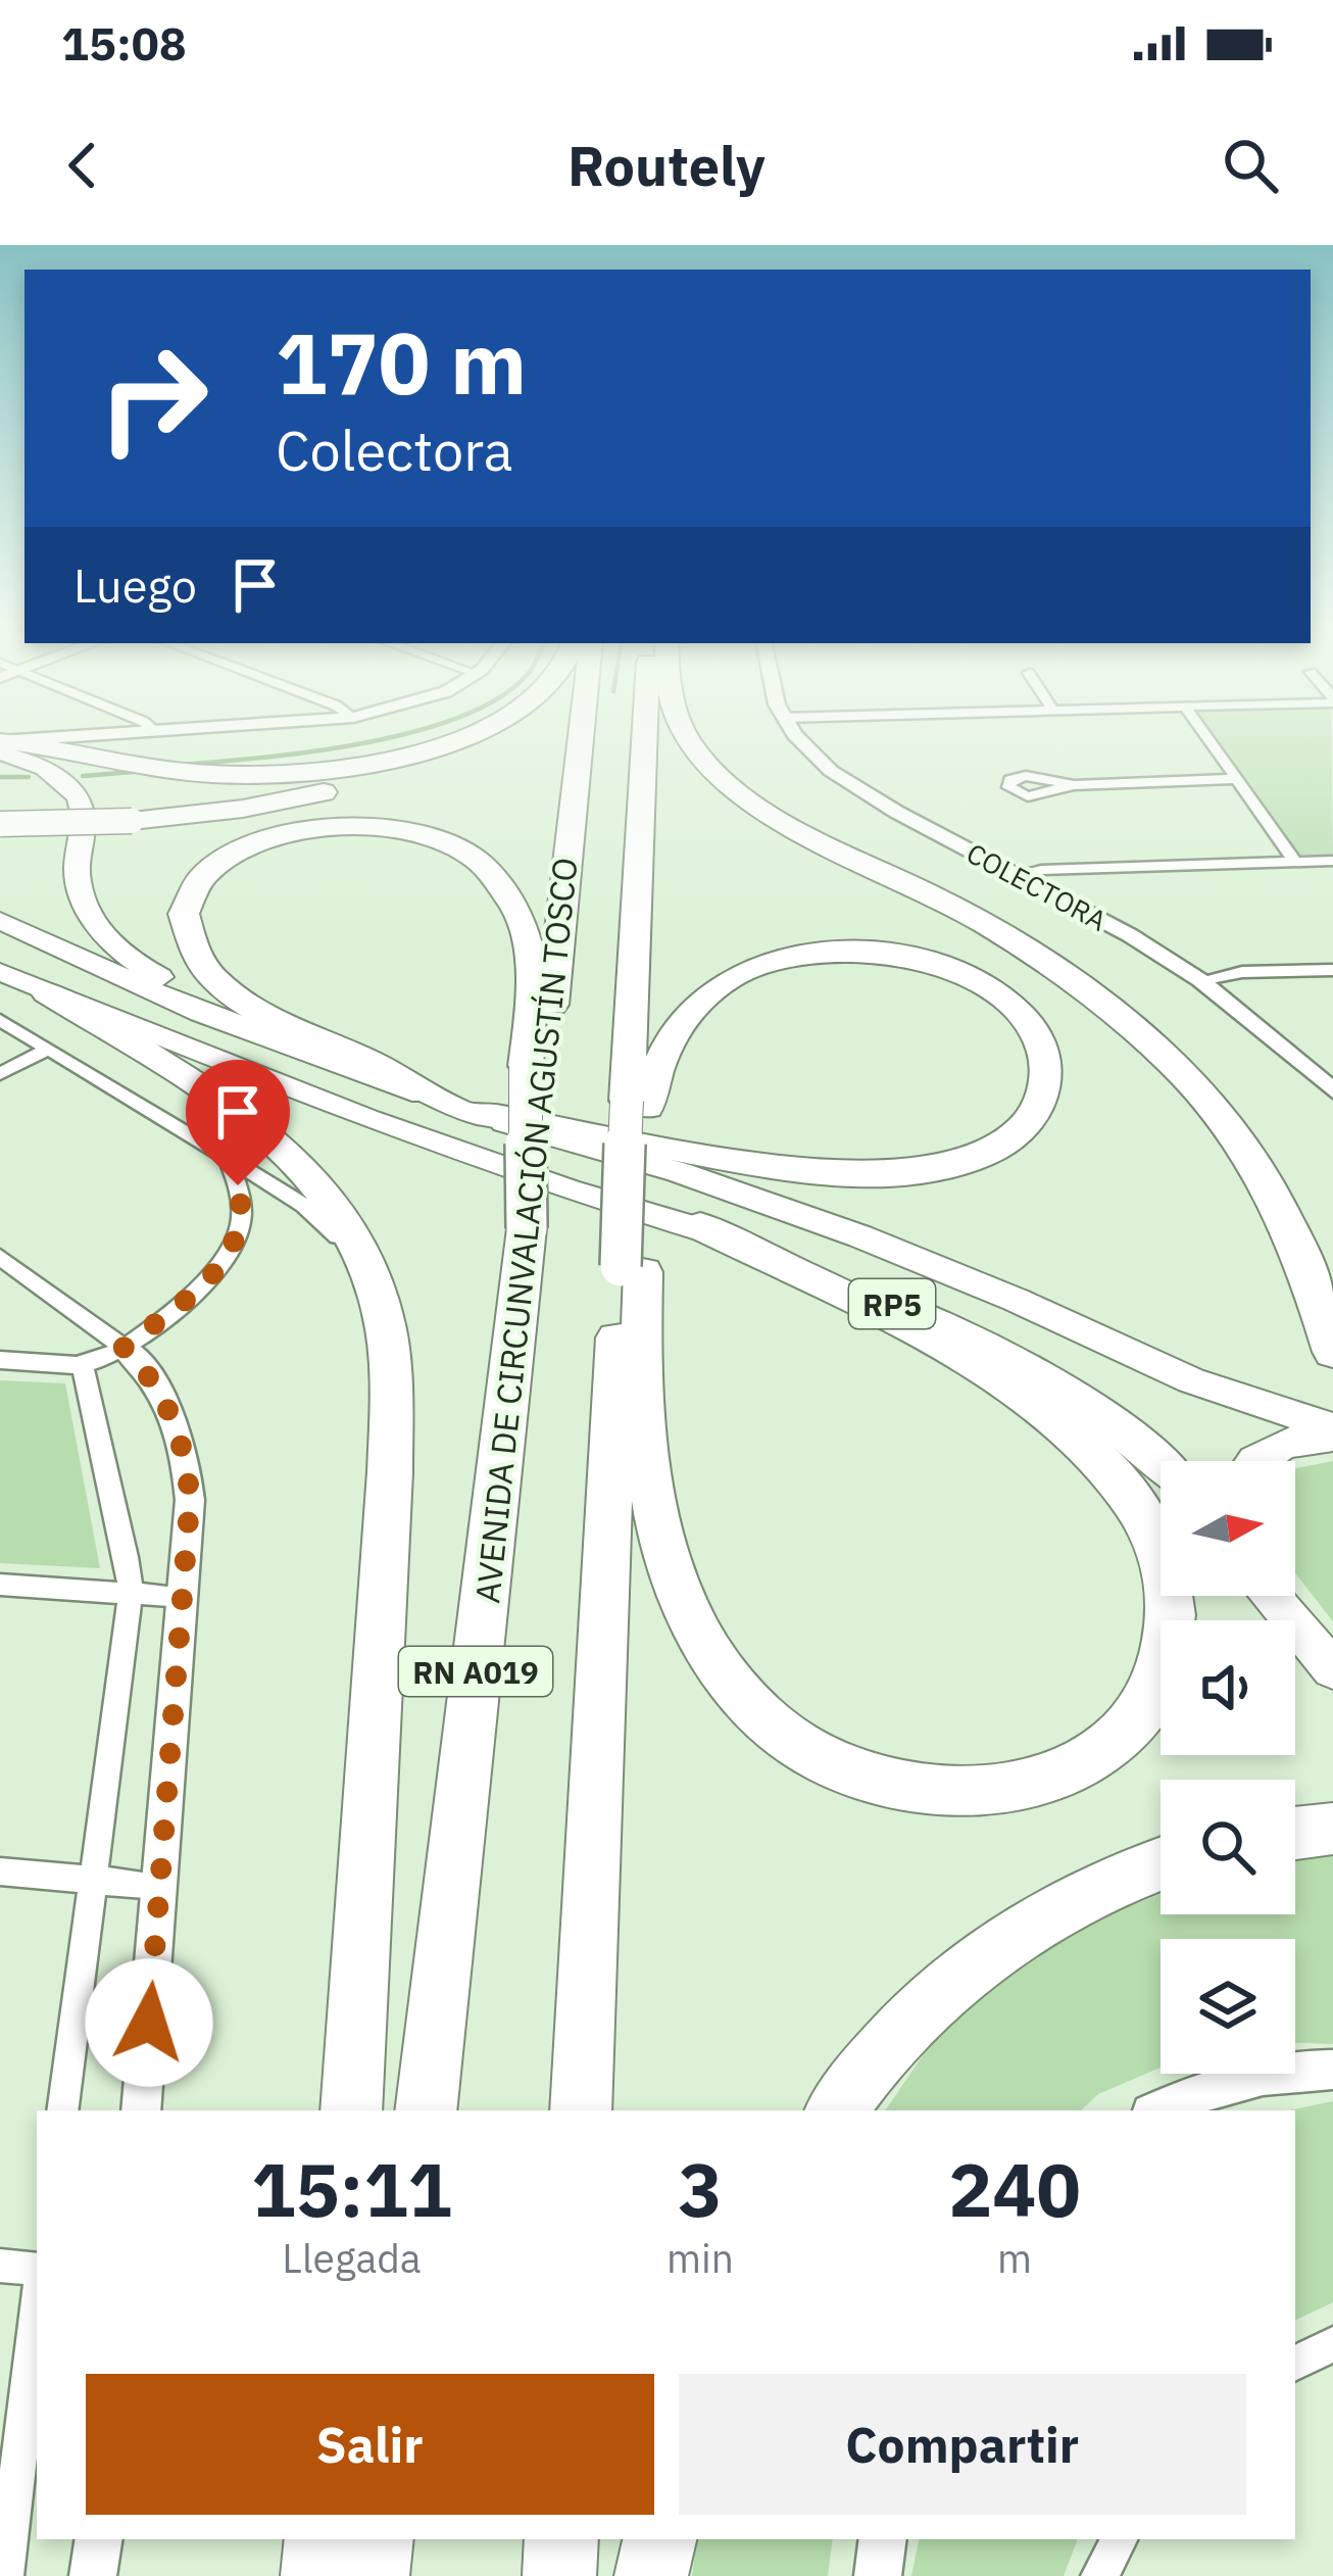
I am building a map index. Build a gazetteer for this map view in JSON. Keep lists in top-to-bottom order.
{
  "streets": {
    "highway": ["AVENIDA DE CIRCUNVALACIÓN AGUSTÍN TOSCO", "RN A019"],
    "main road": ["RP5"],
    "street": ["COLECTORA"]
  },
  "north": "right",
  "page": {
    "status": "15:08",
    "header": "Routely",
    "turn": ["170 m", "Colectora"],
    "then": "Luego",
    "eta": [
      "15:11",
      "Llegada",
      "3",
      "min",
      "240",
      "m"
    ],
    "buttons": ["Salir", "Compartir"]
  }
}
